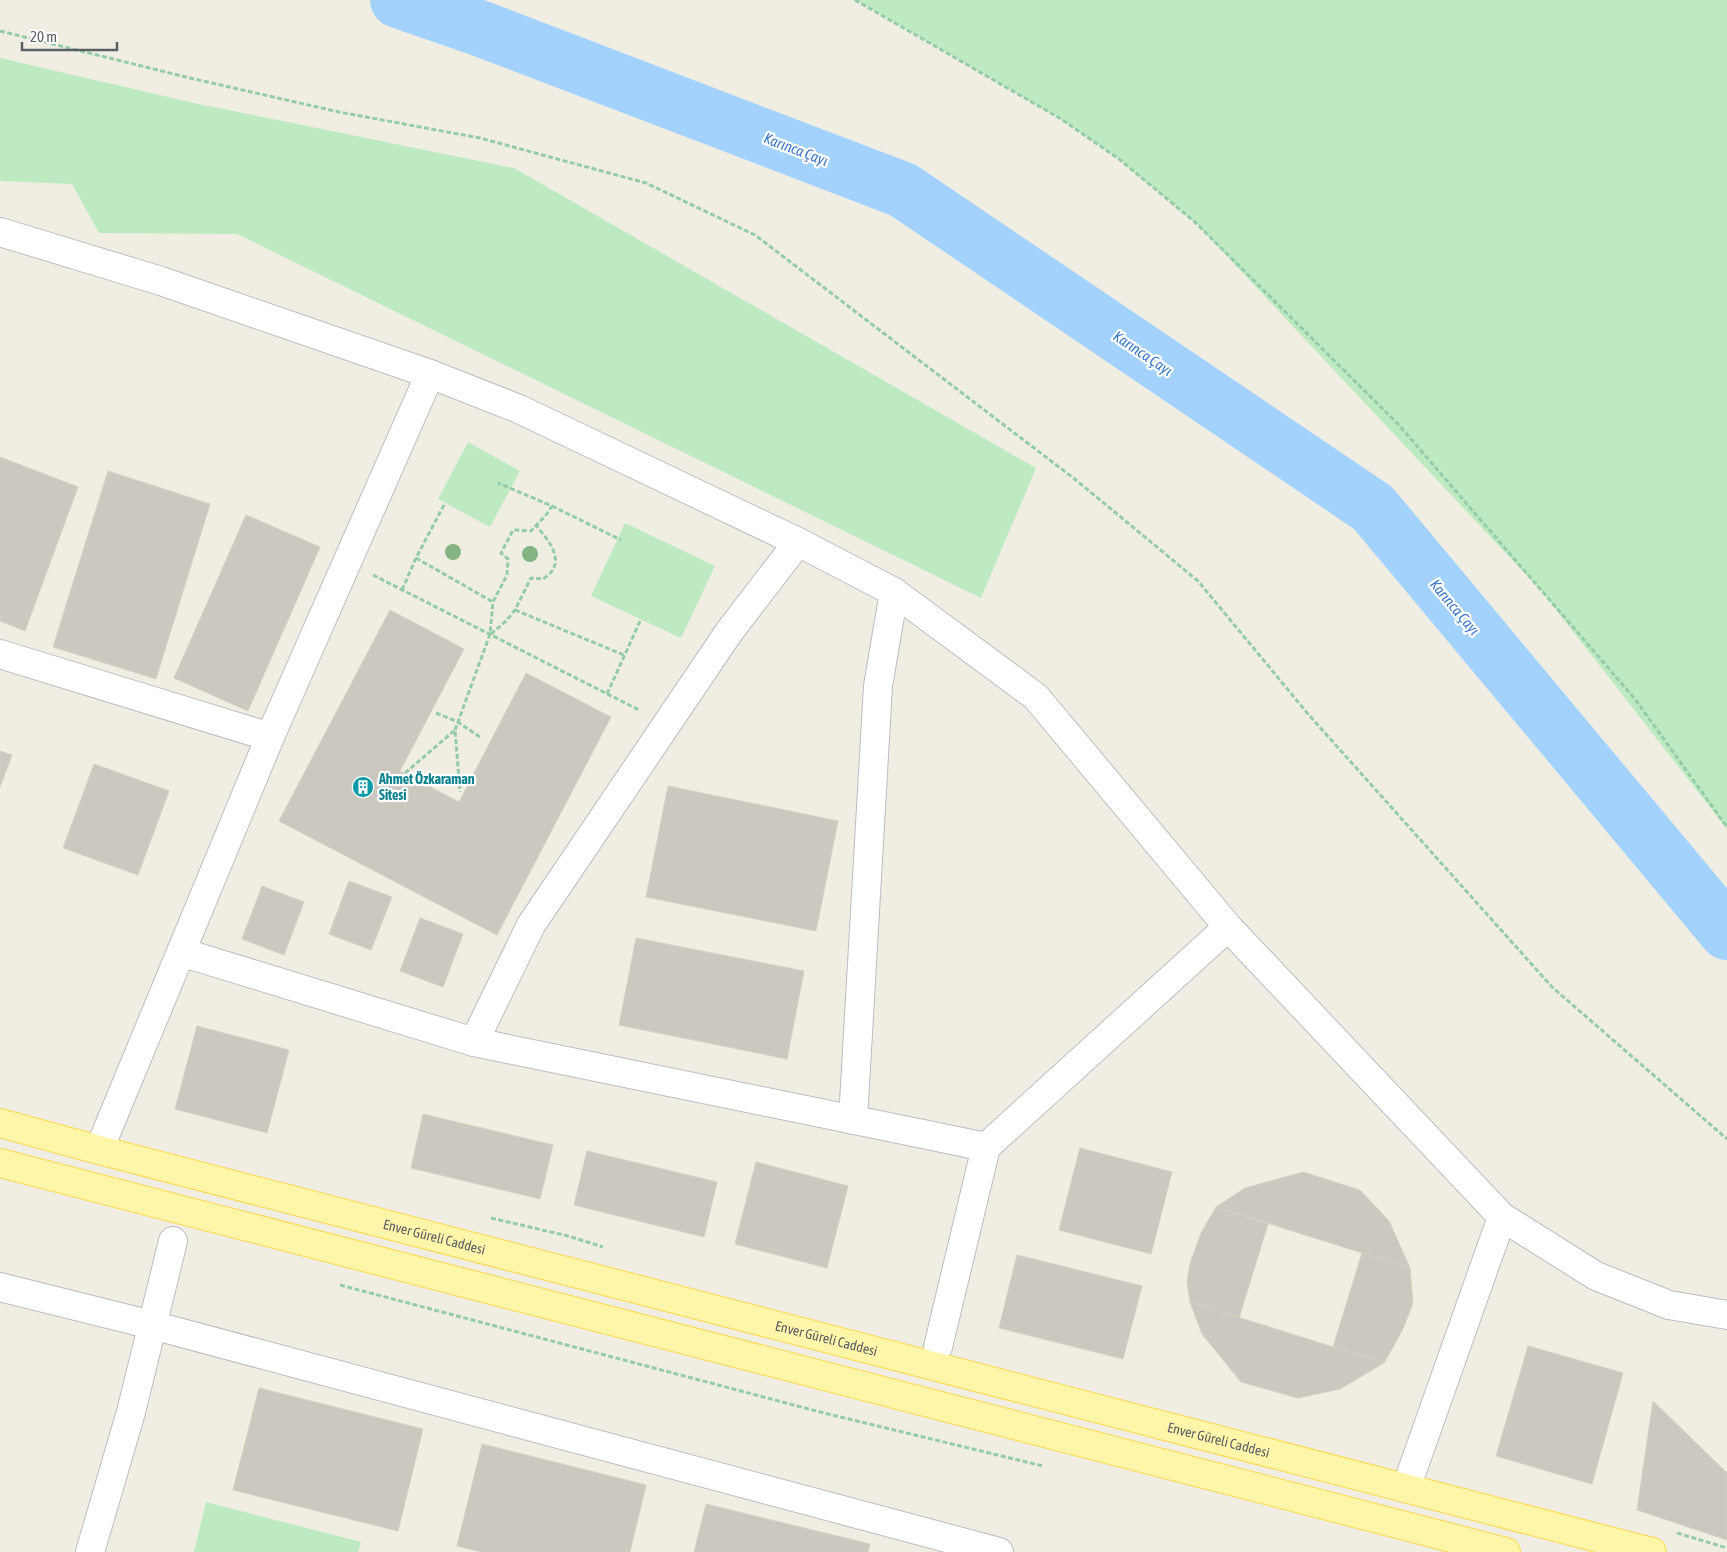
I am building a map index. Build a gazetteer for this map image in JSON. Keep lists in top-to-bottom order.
{
  "streets": {
    "main road": ["Enver Güreli Caddesi"]
  },
  "water": ["Karınca Çayı"],
  "places": {
    "building": ["Ahmet Özkaraman Sitesi"]
  },
  "scale_bar": "20 m"
}
